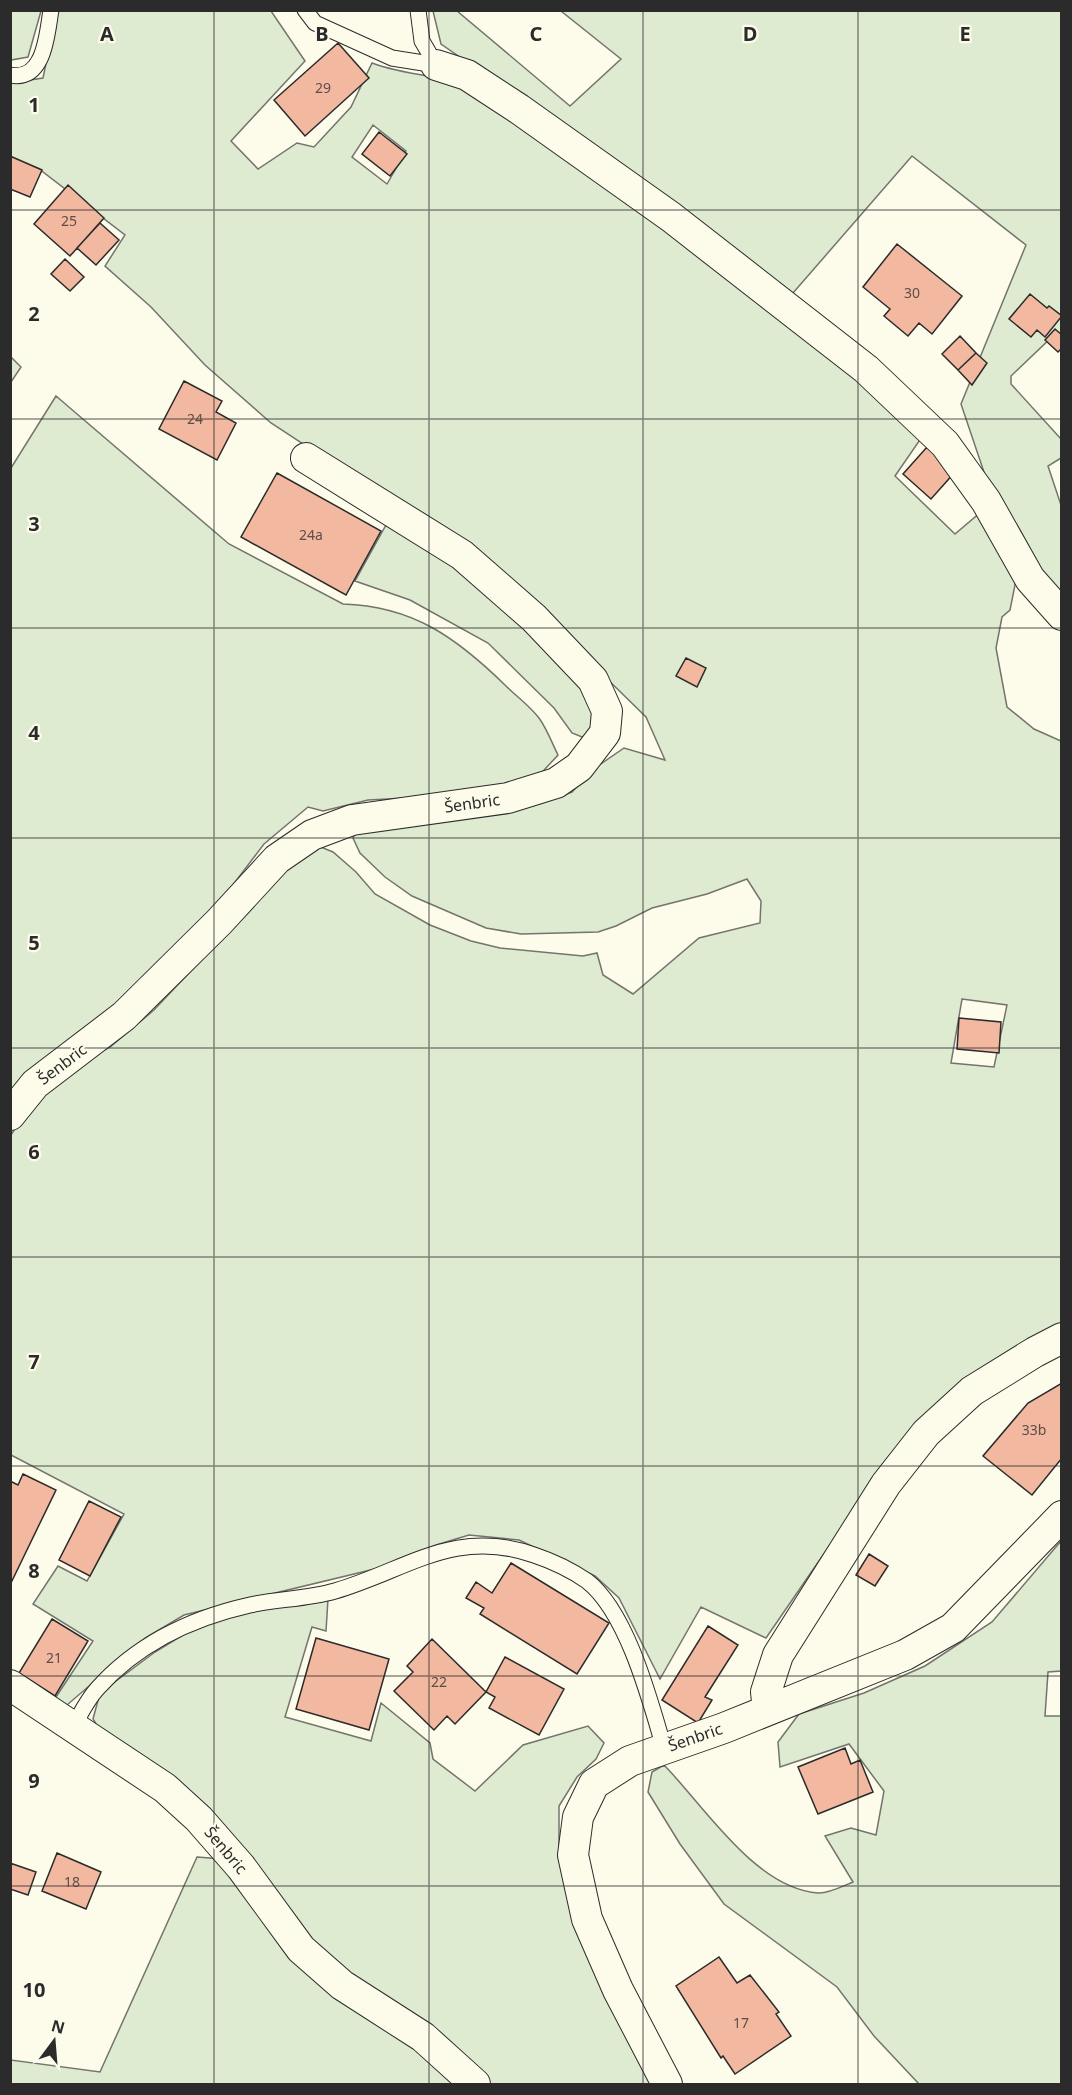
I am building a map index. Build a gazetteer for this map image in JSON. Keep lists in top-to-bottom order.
{
  "streets": {
    "street": ["Šenbric"]
  },
  "house_numbers": [
    "29",
    "25",
    "30",
    "24",
    "24a",
    "33b",
    "21",
    "22",
    "18",
    "17"
  ],
  "north": "top",
  "grid": {
    "columns": [
      "A",
      "B",
      "C",
      "D",
      "E"
    ],
    "rows": [
      "1",
      "2",
      "3",
      "4",
      "5",
      "6",
      "7",
      "8",
      "9",
      "10"
    ]
  }
}
